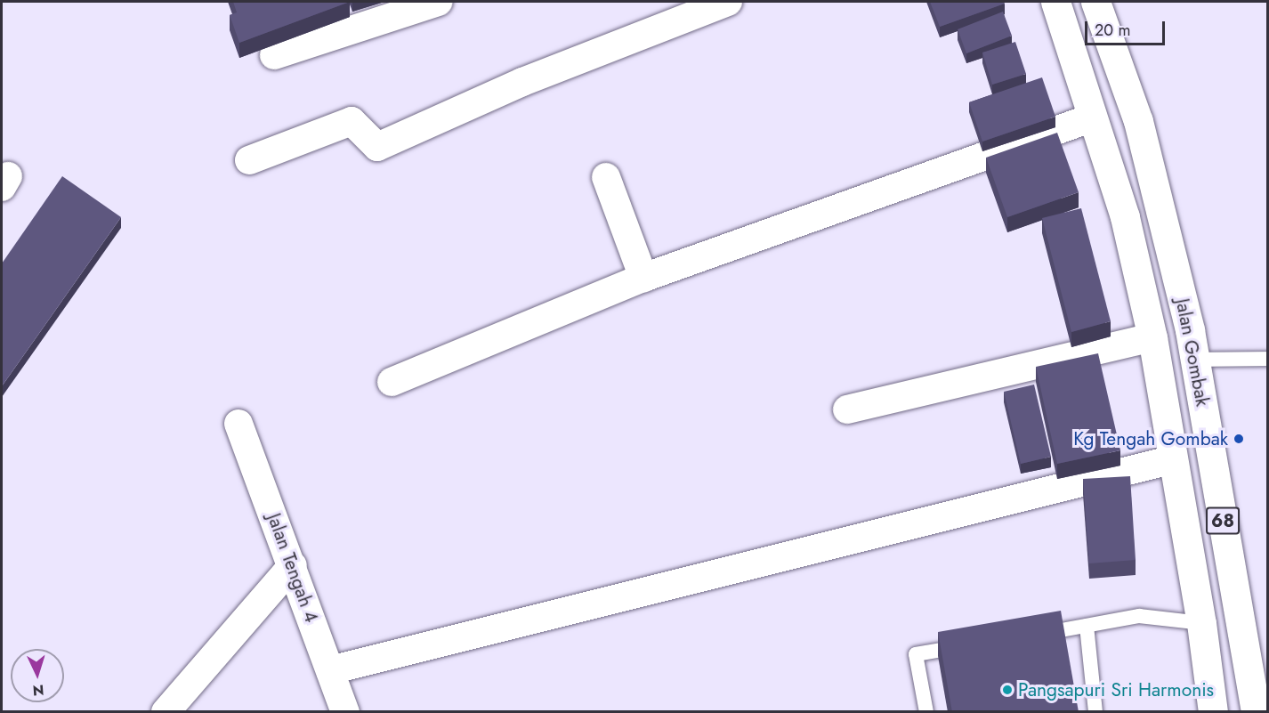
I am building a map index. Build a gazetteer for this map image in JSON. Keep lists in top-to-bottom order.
{
  "streets": {
    "main road": ["Jalan Gombak", "68"],
    "street": ["Jalan Tengah 4"]
  },
  "places": ["Kg Tengah Gombak", "Pangsapuri Sri Harmonis"],
  "scale_bar": "20 m",
  "north": "bottom"
}
